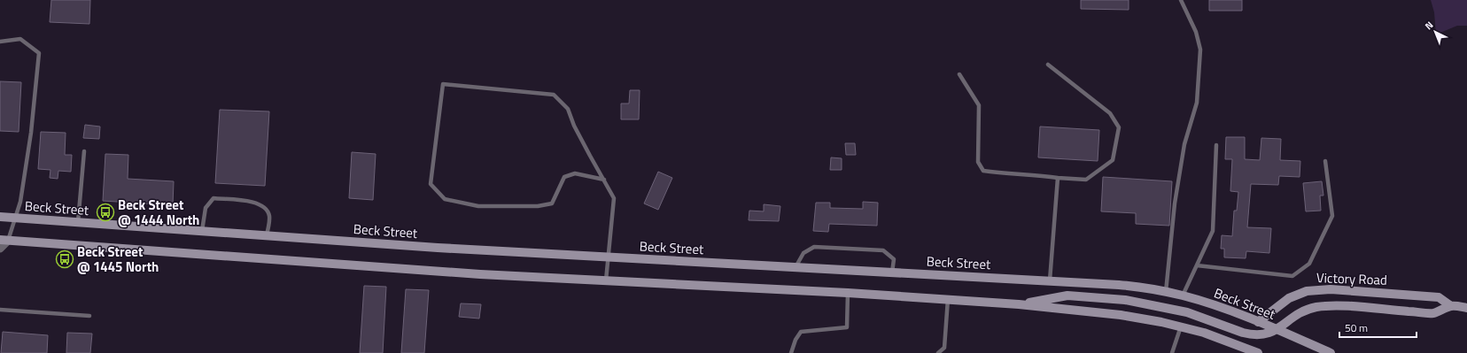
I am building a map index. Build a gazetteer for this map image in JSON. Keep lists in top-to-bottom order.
{
  "streets": {
    "main road": ["Beck Street", "Victory Road"]
  },
  "crossings": [
    ["Beck Street", "Victory Road"]
  ],
  "places": {
    "bus stop": ["Beck Street @ 1444 North", "Beck Street @ 1445 North"]
  },
  "scale_bar": "50 m",
  "north": "top left"
}
